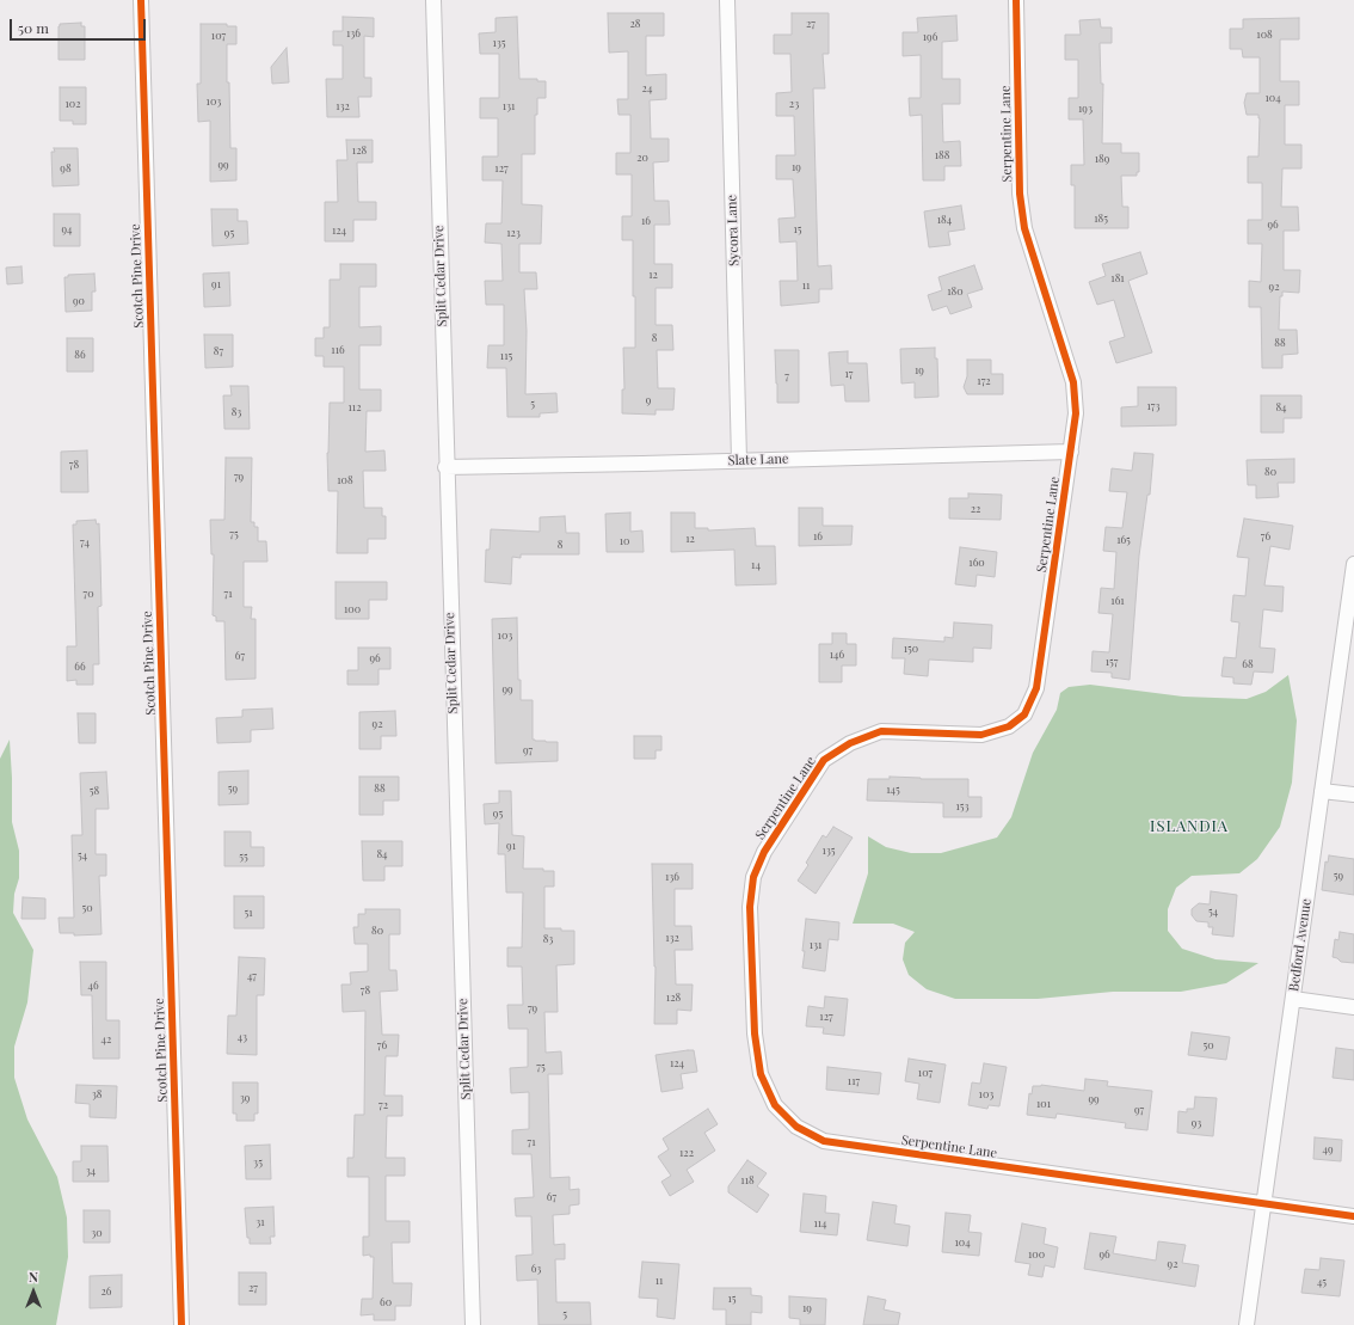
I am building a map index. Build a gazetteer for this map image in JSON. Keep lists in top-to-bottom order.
{
  "streets": {
    "street": [
      "Serpentine Lane",
      "Sycora Lane",
      "Scotch Pine Drive",
      "Split Cedar Drive",
      "Slate Lane",
      "Bedford Avenue"
    ]
  },
  "crossings": [
    ["Serpentine Lane", "Slate Lane"],
    ["Serpentine Lane", "Bedford Avenue"],
    ["Sycora Lane", "Slate Lane"],
    ["Split Cedar Drive", "Slate Lane"]
  ],
  "districts": ["ISLANDIA"],
  "house_numbers": [
    "28",
    "27",
    "136",
    "108",
    "107",
    "196",
    "135",
    "24",
    "104",
    "103",
    "102",
    "23",
    "132",
    "131",
    "193",
    "128",
    "188",
    "20",
    "189",
    "99",
    "19",
    "98",
    "127",
    "185",
    "184",
    "16",
    "96",
    "94",
    "15",
    "124",
    "95",
    "123",
    "12",
    "181",
    "91",
    "11",
    "92",
    "180",
    "90",
    "8",
    "88",
    "116",
    "87",
    "86",
    "115",
    "19",
    "17",
    "7",
    "172",
    "9",
    "5",
    "173",
    "112",
    "84",
    "83",
    "78",
    "80",
    "79",
    "108",
    "22",
    "75",
    "16",
    "76",
    "12",
    "165",
    "10",
    "74",
    "8",
    "160",
    "14",
    "70",
    "71",
    "161",
    "100",
    "103",
    "150",
    "146",
    "67",
    "96",
    "157",
    "68",
    "66",
    "99",
    "92",
    "97",
    "59",
    "88",
    "145",
    "58",
    "153",
    "95",
    "91",
    "135",
    "84",
    "54",
    "55",
    "59",
    "136",
    "50",
    "54",
    "51",
    "80",
    "132",
    "83",
    "131",
    "47",
    "46",
    "78",
    "128",
    "79",
    "127",
    "43",
    "42",
    "76",
    "50",
    "124",
    "75",
    "107",
    "117",
    "38",
    "103",
    "39",
    "99",
    "101",
    "72",
    "97",
    "93",
    "71",
    "49",
    "122",
    "35",
    "34",
    "118",
    "67",
    "31",
    "114",
    "30",
    "104",
    "100",
    "96",
    "92",
    "63",
    "11",
    "45",
    "27",
    "26",
    "15",
    "60",
    "19",
    "5"
  ],
  "scale_bar": "50 m",
  "north": "top"
}
